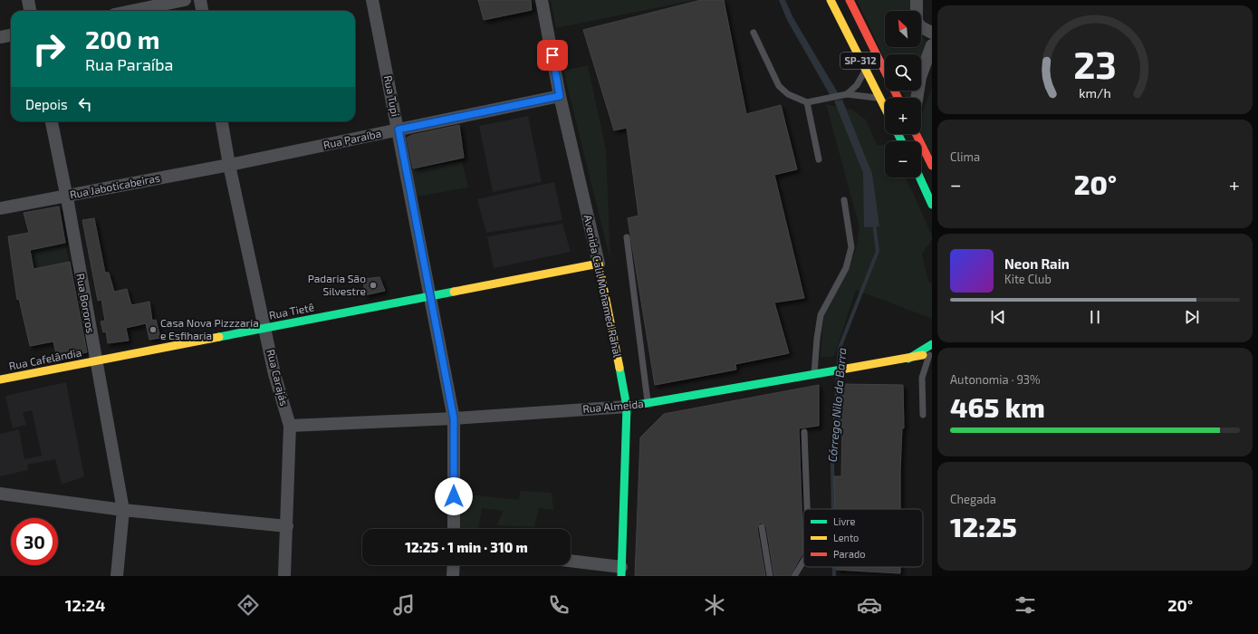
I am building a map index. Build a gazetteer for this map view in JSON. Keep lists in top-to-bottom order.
{
  "streets": {
    "street": [
      "SP-312",
      "Rua Tupi",
      "Rua Paraíba",
      "Rua Jaboticabeiras",
      "Avenida Calil Mohamed Rahal",
      "Rua Bororos",
      "Rua Tietê",
      "Rua Cafelândia",
      "Rua Carajás",
      "Rua Almeida"
    ]
  },
  "crossings": [
    ["Rua Tupi", "Rua Paraíba"],
    ["Rua Tupi", "Rua Tietê"],
    ["Rua Tupi", "Rua Almeida"],
    ["Rua Paraíba", "Rua Jaboticabeiras"],
    ["Rua Paraíba", "Avenida Calil Mohamed Rahal"],
    ["Rua Paraíba", "Rua Carajás"],
    ["Rua Jaboticabeiras", "Rua Bororos"],
    ["Rua Jaboticabeiras", "Rua Carajás"],
    ["Avenida Calil Mohamed Rahal", "Rua Tietê"],
    ["Avenida Calil Mohamed Rahal", "Rua Almeida"],
    ["Rua Bororos", "Rua Tietê"],
    ["Rua Bororos", "Rua Cafelândia"],
    ["Rua Tietê", "Rua Cafelândia"],
    ["Rua Tietê", "Rua Carajás"],
    ["Rua Carajás", "Rua Almeida"]
  ],
  "water": ["Córrego Nilo da Barra"],
  "places": ["Padaria São Silvestre", "Casa Nova Pizzzaria e Esfiharia"],
  "legend": ["Livre", "Lento", "Parado"],
  "north": "top left",
  "page": {
    "map_buttons": ["+", "−"],
    "turn": ["200 m", "Rua Paraíba"],
    "then": "Depois",
    "tile": [
      "Clima",
      ["Autonomia · 93%", "465 km"],
      ["Chegada", "12:25"]
    ],
    "heat": ["−", "20°", "+"],
    "song": ["Neon Rain", "Kite Club"],
    "limit": "30",
    "trip": "12:25 · 1 min · 310 m",
    "tabs": ["12:24", "20°"],
    "gauge": ["23", "km/h"]
  }
}
